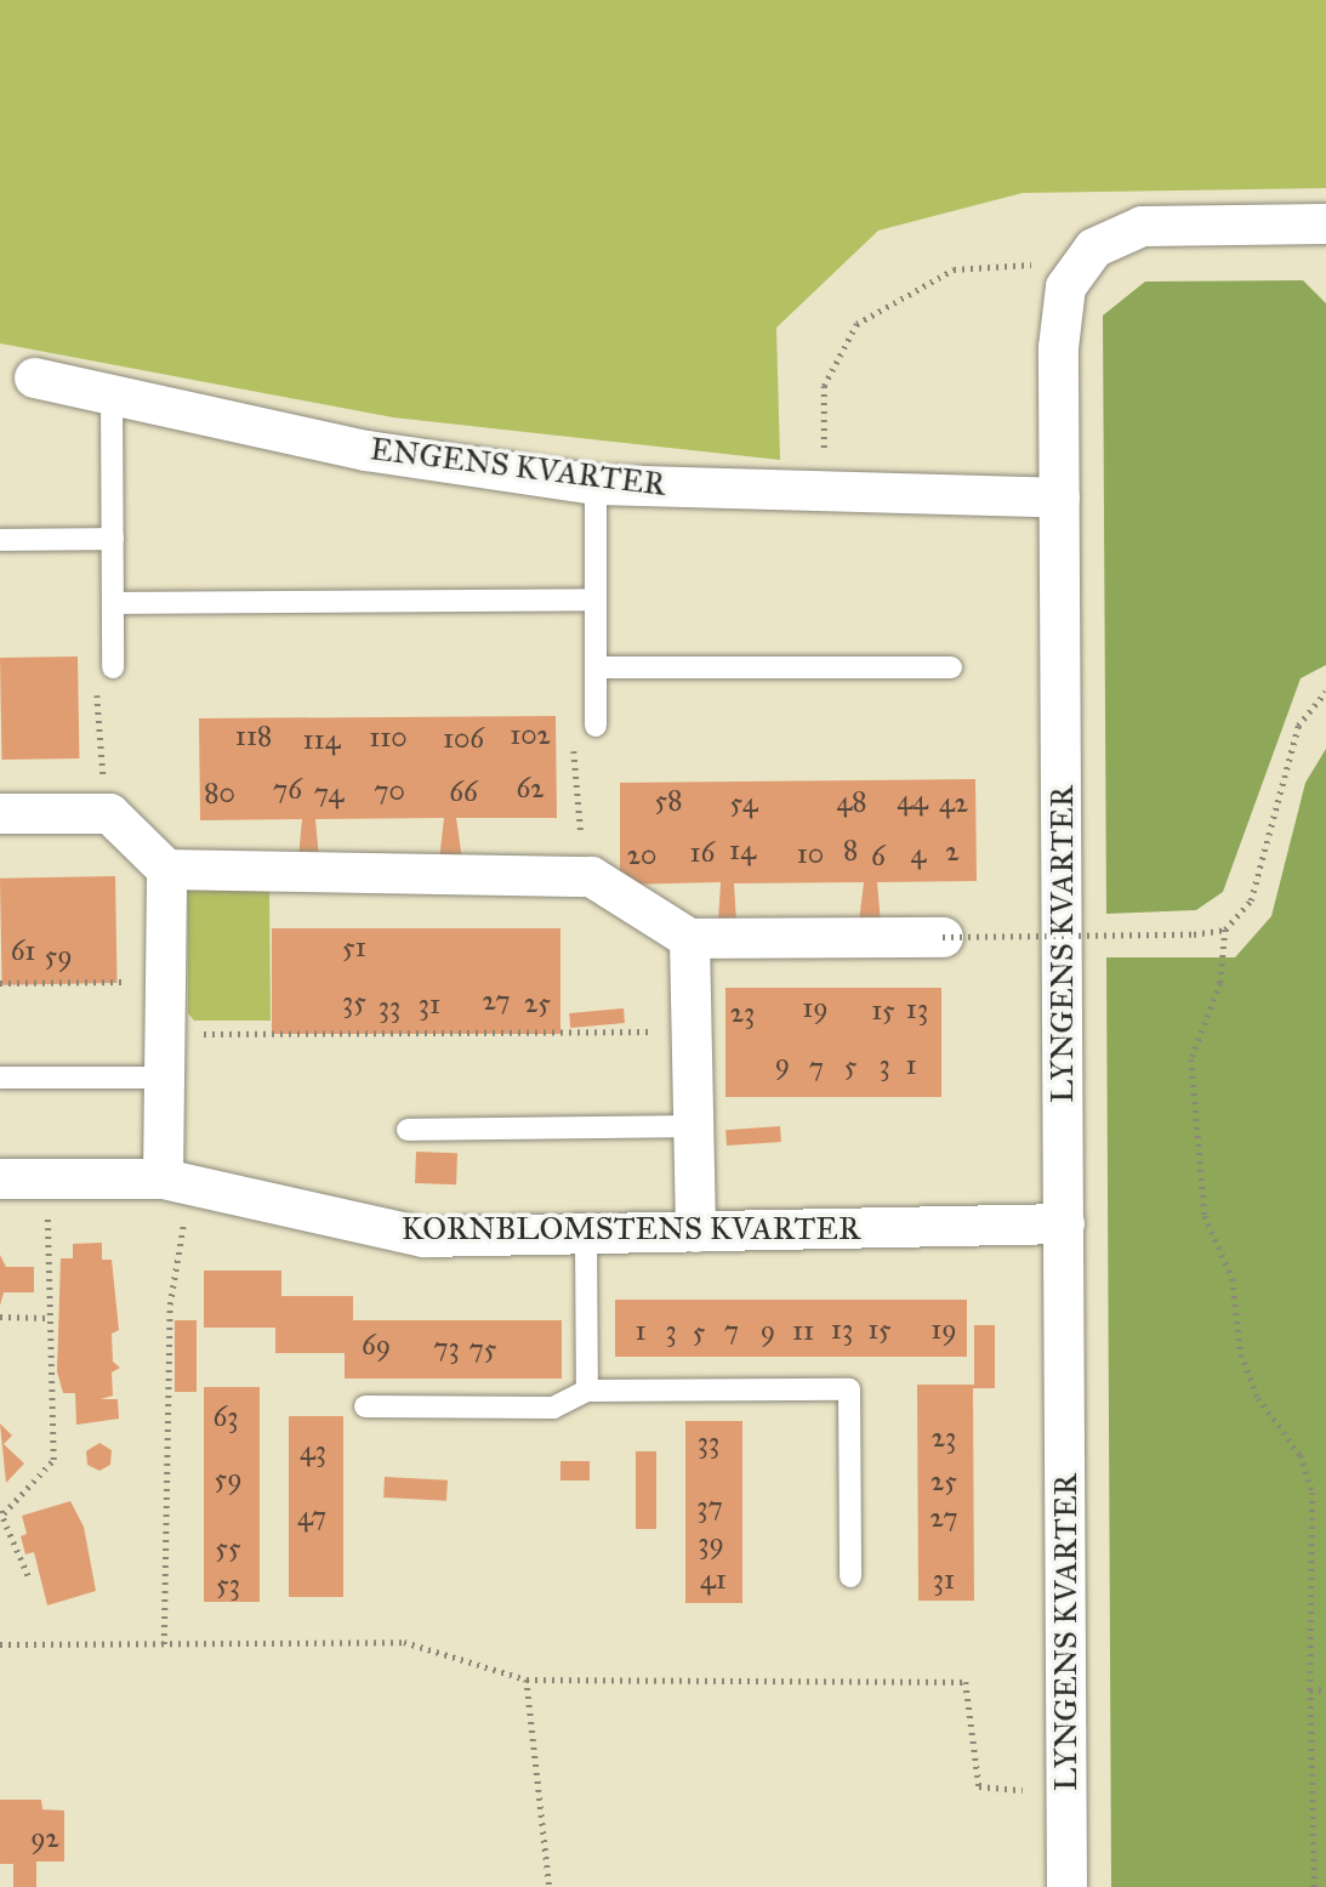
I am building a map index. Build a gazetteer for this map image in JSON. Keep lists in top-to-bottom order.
{
  "streets": {
    "street": ["ENGENS KVARTER", "LYNGENS KVARTER", "KORNBLOMSTENS KVARTER"]
  },
  "crossings": [
    ["ENGENS KVARTER", "LYNGENS KVARTER"],
    ["LYNGENS KVARTER", "KORNBLOMSTENS KVARTER"]
  ],
  "house_numbers": [
    "102",
    "118",
    "110",
    "106",
    "114",
    "62",
    "76",
    "70",
    "66",
    "80",
    "74",
    "58",
    "44",
    "48",
    "54",
    "42",
    "14",
    "8",
    "2",
    "16",
    "10",
    "4",
    "20",
    "6",
    "51",
    "61",
    "59",
    "27",
    "35",
    "25",
    "31",
    "33",
    "19",
    "13",
    "15",
    "23",
    "9",
    "3",
    "1",
    "5",
    "7",
    "13",
    "15",
    "19",
    "1",
    "3",
    "7",
    "9",
    "11",
    "5",
    "69",
    "73",
    "75",
    "63",
    "23",
    "33",
    "43",
    "59",
    "25",
    "37",
    "47",
    "27",
    "39",
    "55",
    "41",
    "31",
    "53",
    "92"
  ]
}
